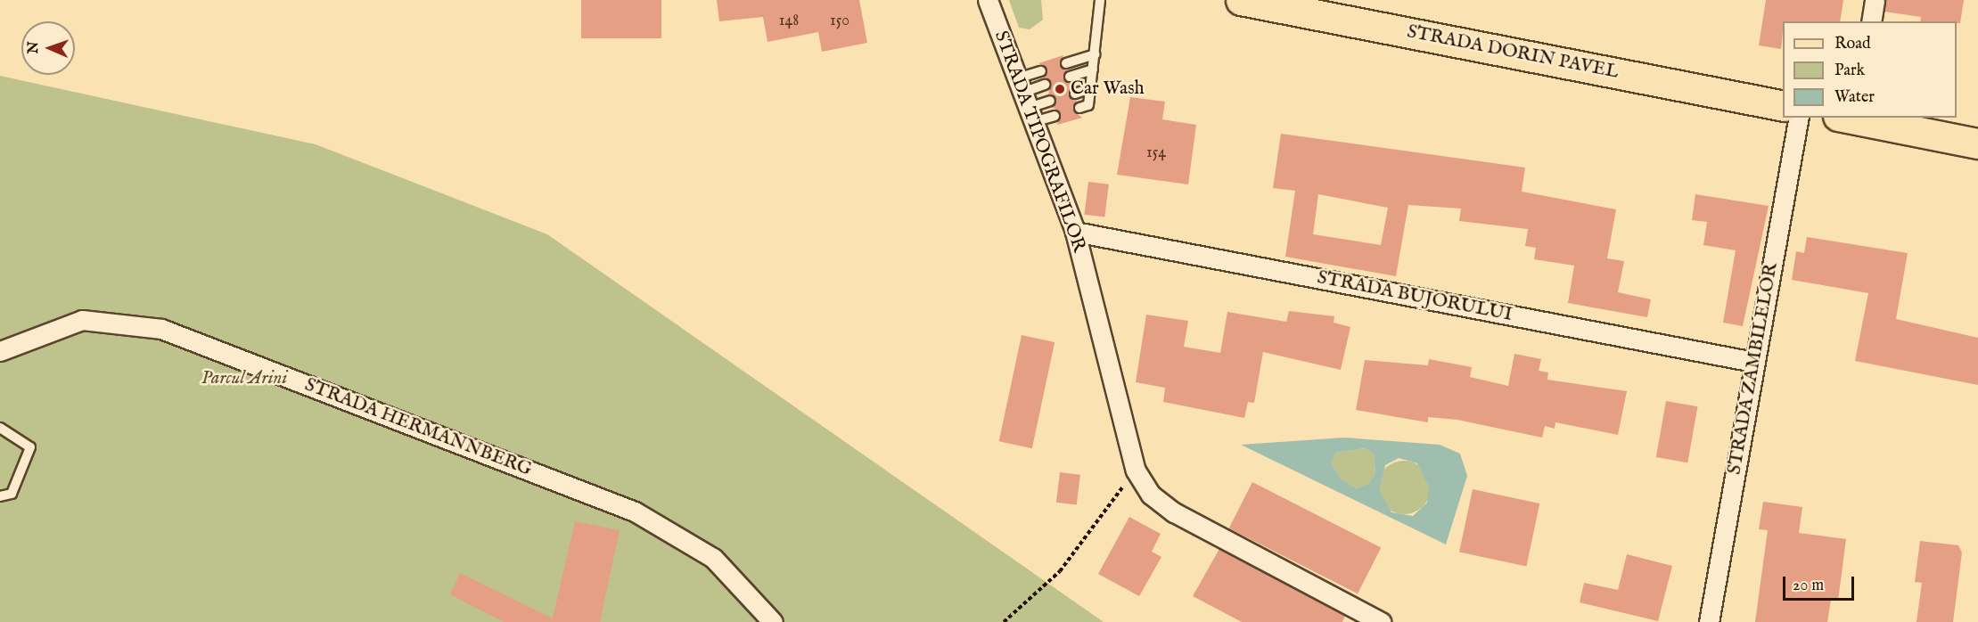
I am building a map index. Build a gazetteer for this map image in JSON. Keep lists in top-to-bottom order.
{
  "streets": {
    "main road": ["STRADA DORIN PAVEL"],
    "street": [
      "STRADA TIPOGRAFILOR",
      "STRADA BUJORULUI",
      "STRADA ZAMBILELOR",
      "STRADA HERMANNBERG"
    ]
  },
  "crossings": [
    ["STRADA TIPOGRAFILOR", "STRADA BUJORULUI"],
    ["STRADA BUJORULUI", "STRADA ZAMBILELOR"]
  ],
  "parks": ["Parcul Arini"],
  "places": ["Car Wash"],
  "house_numbers": ["148", "150", "154"],
  "legend": ["Road", "Park", "Water"],
  "scale_bar": "20 m",
  "north": "left"
}
